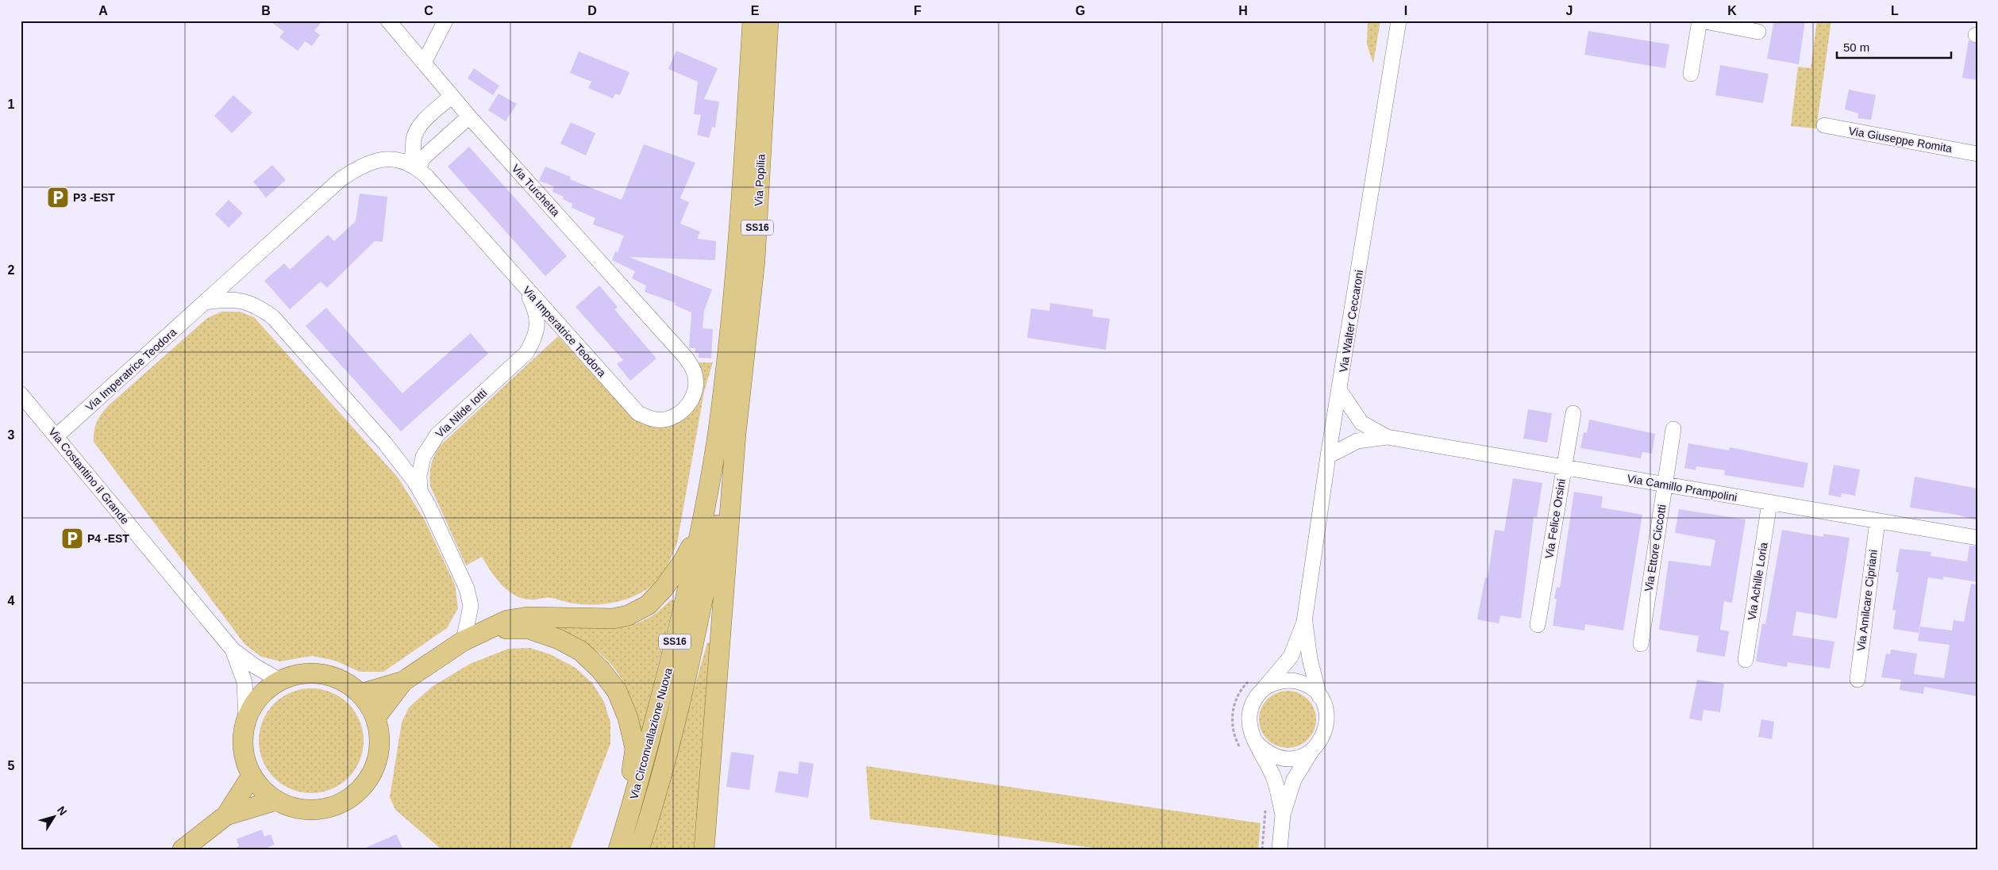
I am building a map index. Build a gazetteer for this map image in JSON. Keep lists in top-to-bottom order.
{
  "streets": {
    "main road": ["Via Popilia", "SS16", "Via Circonvallazione Nuova"],
    "street": [
      "Via Giuseppe Romita",
      "Via Turchetta",
      "Via Walter Ceccaroni",
      "Via Imperatrice Teodora",
      "Via Nilde Iotti",
      "Via Costantino il Grande",
      "Via Camillo Prampolini",
      "Via Felice Orsini",
      "Via Ettore Ciccotti",
      "Via Achille Loria",
      "Via Amilcare Cipriani"
    ]
  },
  "crossings": [
    ["Via Popilia", "Via Circonvallazione Nuova"],
    ["Via Turchetta", "Via Imperatrice Teodora"],
    ["Via Walter Ceccaroni", "Via Camillo Prampolini"],
    ["Via Imperatrice Teodora", "Via Nilde Iotti"],
    ["Via Imperatrice Teodora", "Via Costantino il Grande"],
    ["Via Camillo Prampolini", "Via Felice Orsini"],
    ["Via Camillo Prampolini", "Via Ettore Ciccotti"],
    ["Via Camillo Prampolini", "Via Achille Loria"],
    ["Via Camillo Prampolini", "Via Amilcare Cipriani"]
  ],
  "places": {
    "parking": ["P3 -EST", "P4 -EST"]
  },
  "scale_bar": "50 m",
  "north": "top right",
  "grid": {
    "columns": [
      "A",
      "B",
      "C",
      "D",
      "E",
      "F",
      "G",
      "H",
      "I",
      "J",
      "K",
      "L"
    ],
    "rows": [
      "1",
      "2",
      "3",
      "4",
      "5"
    ]
  }
}
